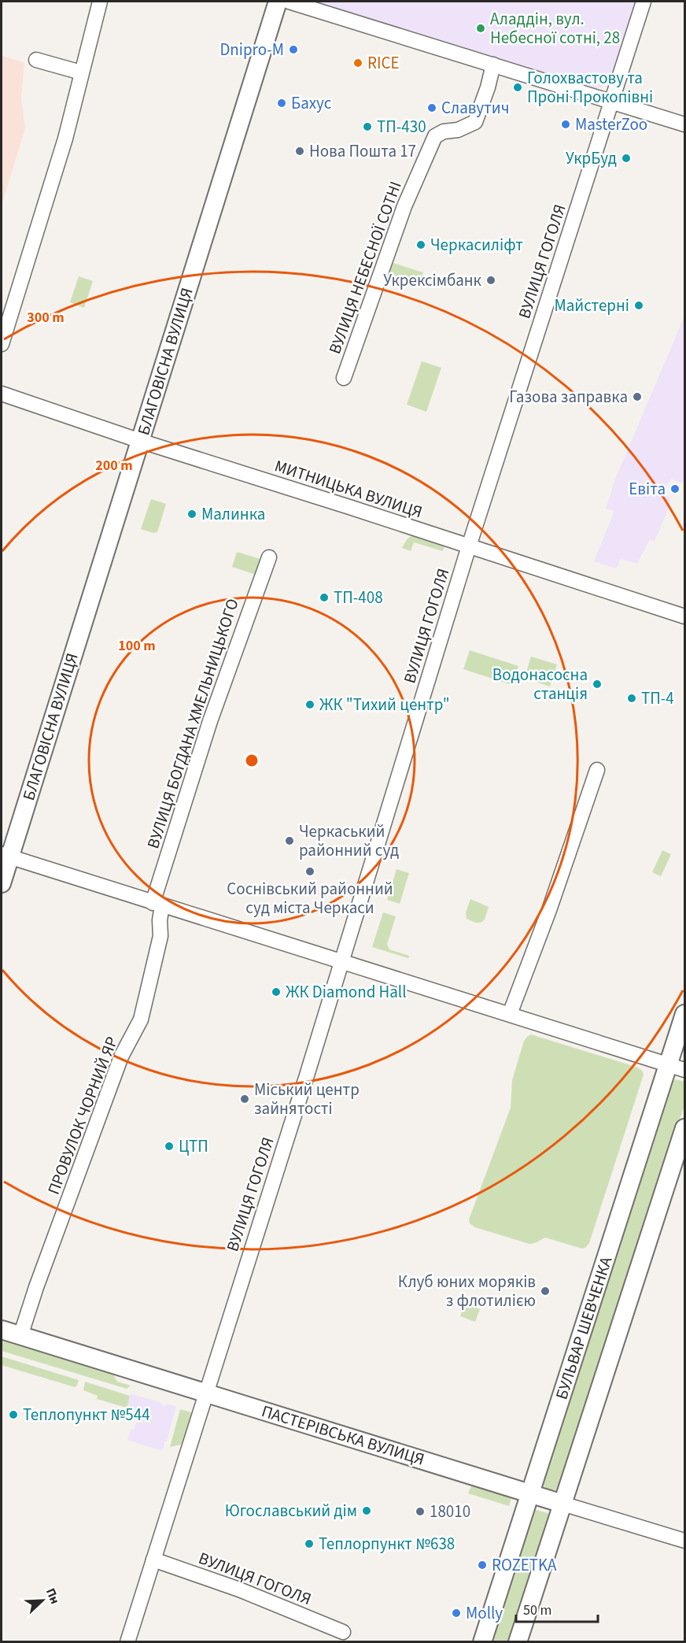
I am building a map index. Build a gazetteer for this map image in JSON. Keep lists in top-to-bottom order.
{
  "streets": {
    "main road": ["БЛАГОВІСНА ВУЛИЦЯ", "БУЛЬВАР ШЕВЧЕНКА", "ПАСТЕРІВСЬКА ВУЛИЦЯ"],
    "street": [
      "ВУЛИЦЯ ГОГОЛЯ",
      "ВУЛИЦЯ НЕБЕСНОЇ СОТНІ",
      "МИТНИЦЬКА ВУЛИЦЯ",
      "ВУЛИЦЯ БОГДАНА ХМЕЛЬНИЦЬКОГО",
      "ПРОВУЛОК ЧОРНИЙ ЯР"
    ]
  },
  "crossings": [
    ["ВУЛИЦЯ ГОГОЛЯ", "МИТНИЦЬКА ВУЛИЦЯ"],
    ["ВУЛИЦЯ ГОГОЛЯ", "ПАСТЕРІВСЬКА ВУЛИЦЯ"],
    ["БЛАГОВІСНА ВУЛИЦЯ", "МИТНИЦЬКА ВУЛИЦЯ"],
    ["ВУЛИЦЯ БОГДАНА ХМЕЛЬНИЦЬКОГО", "ПРОВУЛОК ЧОРНИЙ ЯР"],
    ["ПРОВУЛОК ЧОРНИЙ ЯР", "ПАСТЕРІВСЬКА ВУЛИЦЯ"],
    ["БУЛЬВАР ШЕВЧЕНКА", "ПАСТЕРІВСЬКА ВУЛИЦЯ"]
  ],
  "places": [
    "Аладдін, вул. Небесної сотні, 28",
    "Dnipro-M",
    "RICE",
    "Голохвастову та Проні Прокопівні",
    "Бахус",
    "Славутич",
    "MasterZoo",
    "ТП-430",
    "Нова Пошта 17",
    "УкрБуд",
    "Черкасиліфт",
    "Укрексімбанк",
    "Майстерні",
    "Газова заправка",
    "Евіта",
    "Малинка",
    "ТП-408",
    "Водонасосна станція",
    "ТП-4",
    "ЖК \"Тихий центр\"",
    "Черкаський районний суд",
    "Соснівський районний суд міста Черкаси",
    "ЖК Diamond Hall",
    "Міський центр зайнятості",
    "ЦТП",
    "Клуб юних моряків з флотилією",
    "Теплопункт №544",
    "Югославський дім",
    "18010",
    "Теплорпункт №638",
    "ROZETKA",
    "Molly"
  ],
  "scale_bar": "50 m",
  "north": "top right",
  "rings": ["300 m", "200 m", "100 m"]
}
